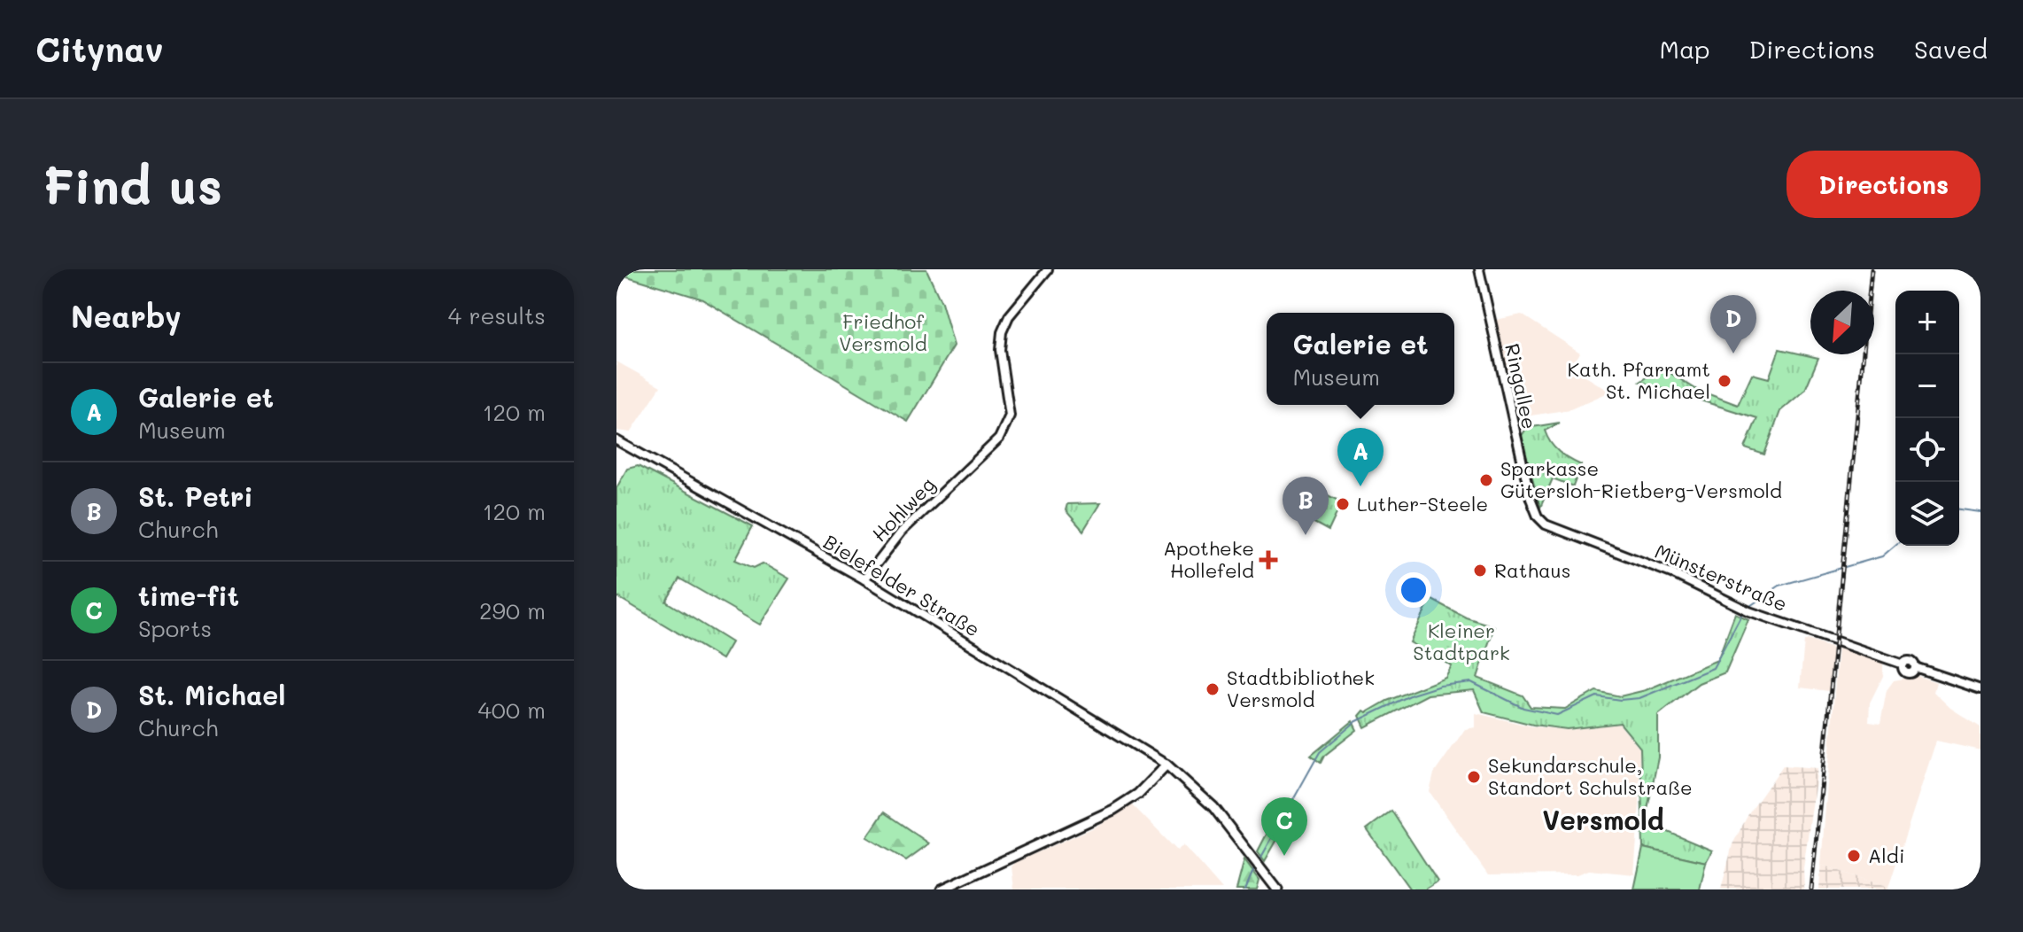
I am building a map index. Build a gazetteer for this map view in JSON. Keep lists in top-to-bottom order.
{
  "streets": {
    "street": [
      "Ringallee",
      "Hohlweg",
      "Münsterstraße",
      "Bielefelder Straße"
    ]
  },
  "crossings": [
    ["Ringallee", "Münsterstraße"],
    ["Hohlweg", "Bielefelder Straße"]
  ],
  "districts": ["Versmold"],
  "parks": ["Friedhof Versmold", "Kleiner Stadtpark"],
  "places": {
    "other": [
      "Kath. Pfarramt St. Michael",
      "Sparkasse Gütersloh-Rietberg-Versmold",
      "Luther-Steele",
      "Rathaus",
      "Stadtbibliothek Versmold",
      "Sekundarschule, Standort Schulstraße",
      "Aldi"
    ],
    "health": ["Apotheke Hollefeld"]
  },
  "north": "bottom left",
  "page": {
    "header": "Citynav",
    "nav": ["Map", "Directions", "Saved"],
    "buttons": "Directions",
    "title": "Find us",
    "heading": ["Nearby", "4 results"],
    "map_buttons": ["+", "−"],
    "pins": [
      "D",
      "A",
      "B",
      "C"
    ],
    "popup": ["Galerie et", "Museum"],
    "list": [
      {
        "mark": "A",
        "name": "Galerie et",
        "note": "Museum",
        "value": "120 m"
      },
      {
        "mark": "B",
        "name": "St. Petri",
        "note": "Church",
        "value": "120 m"
      },
      {
        "mark": "C",
        "name": "time-fit",
        "note": "Sports",
        "value": "290 m"
      },
      {
        "mark": "D",
        "name": "St. Michael",
        "note": "Church",
        "value": "400 m"
      }
    ]
  }
}
